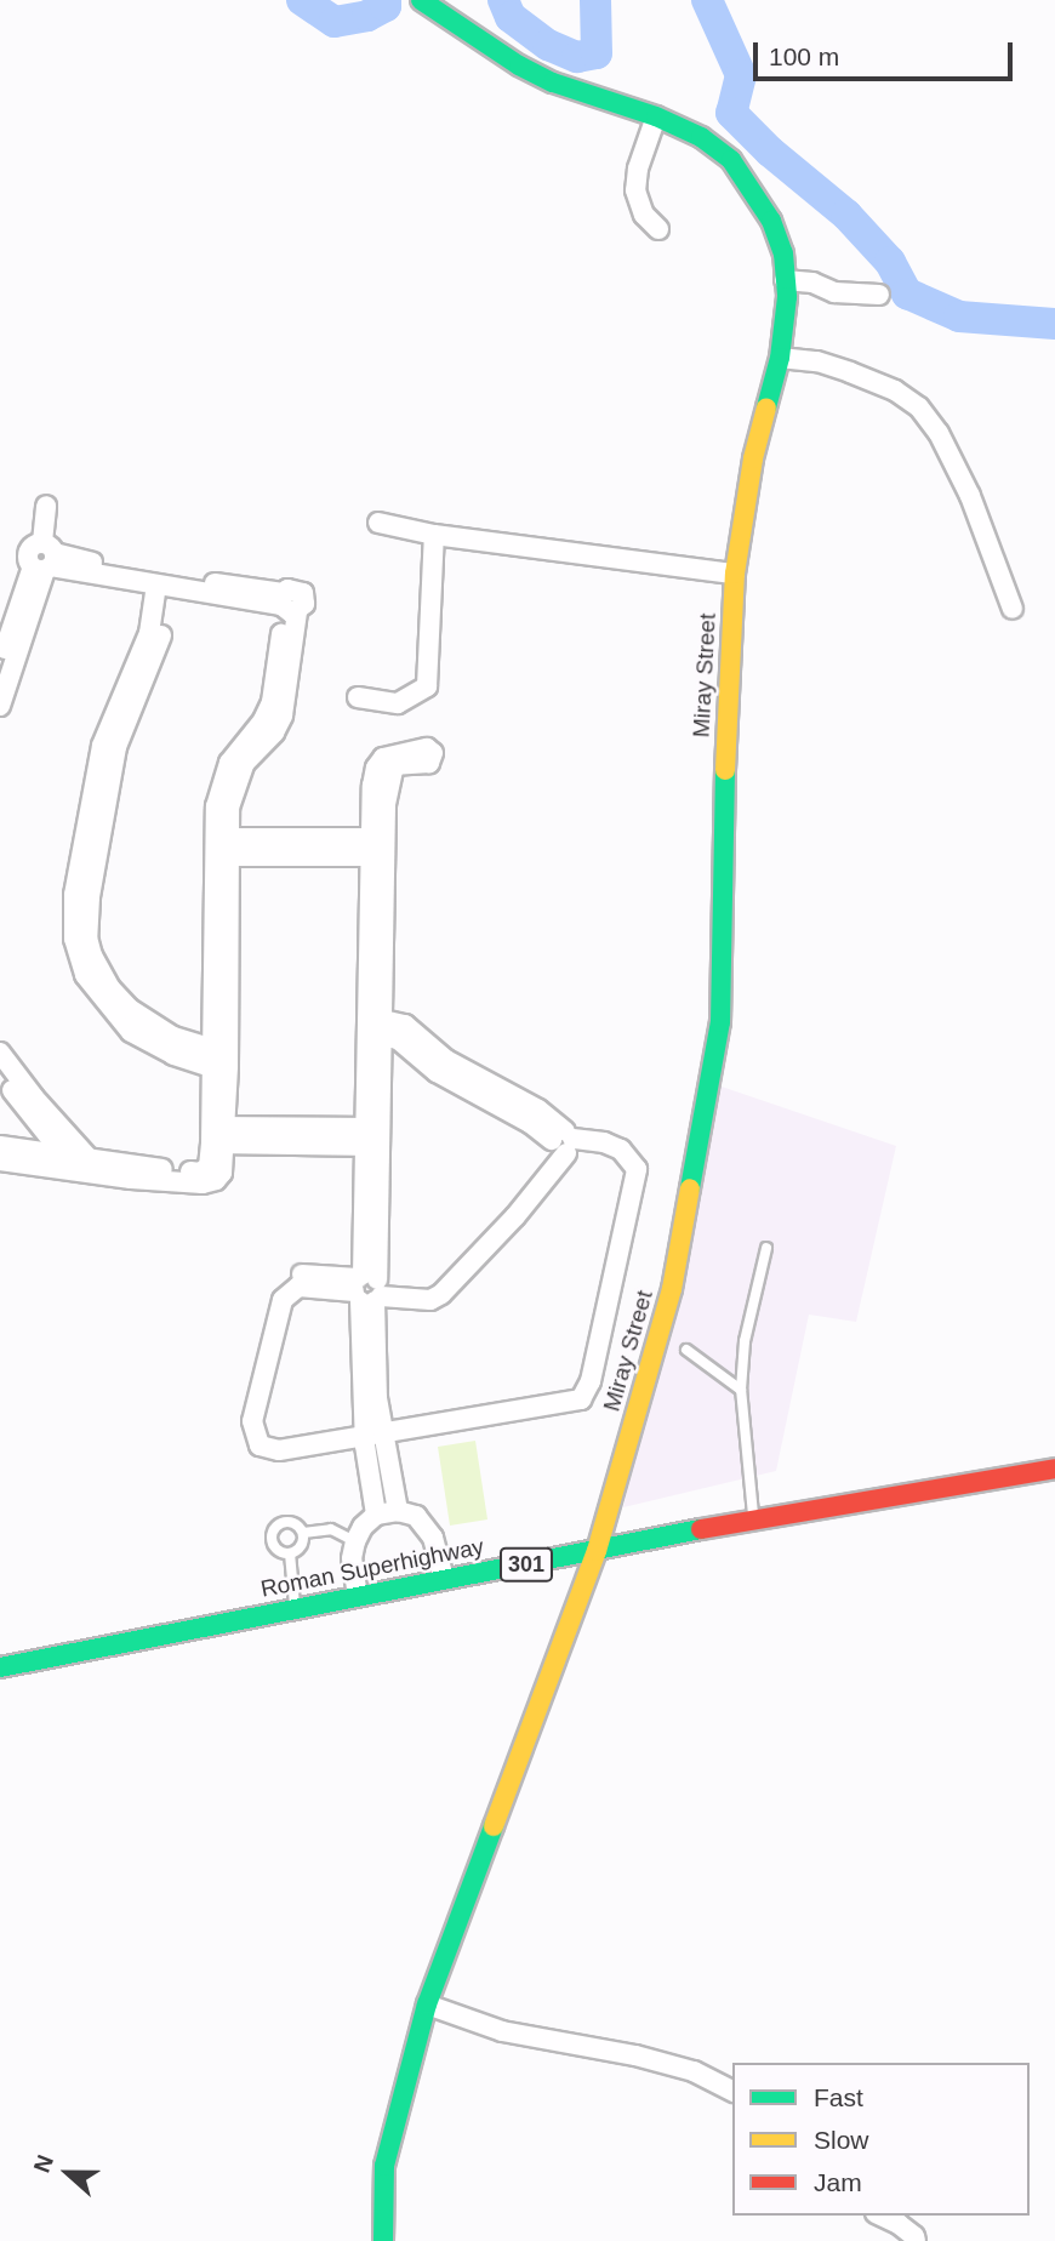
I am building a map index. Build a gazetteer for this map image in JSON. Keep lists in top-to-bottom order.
{
  "streets": {
    "street": ["Miray Street", "301", "Roman Superhighway"]
  },
  "crossings": [
    ["Miray Street", "Roman Superhighway"]
  ],
  "legend": ["Fast", "Slow", "Jam"],
  "scale_bar": "100 m",
  "north": "left"
}
